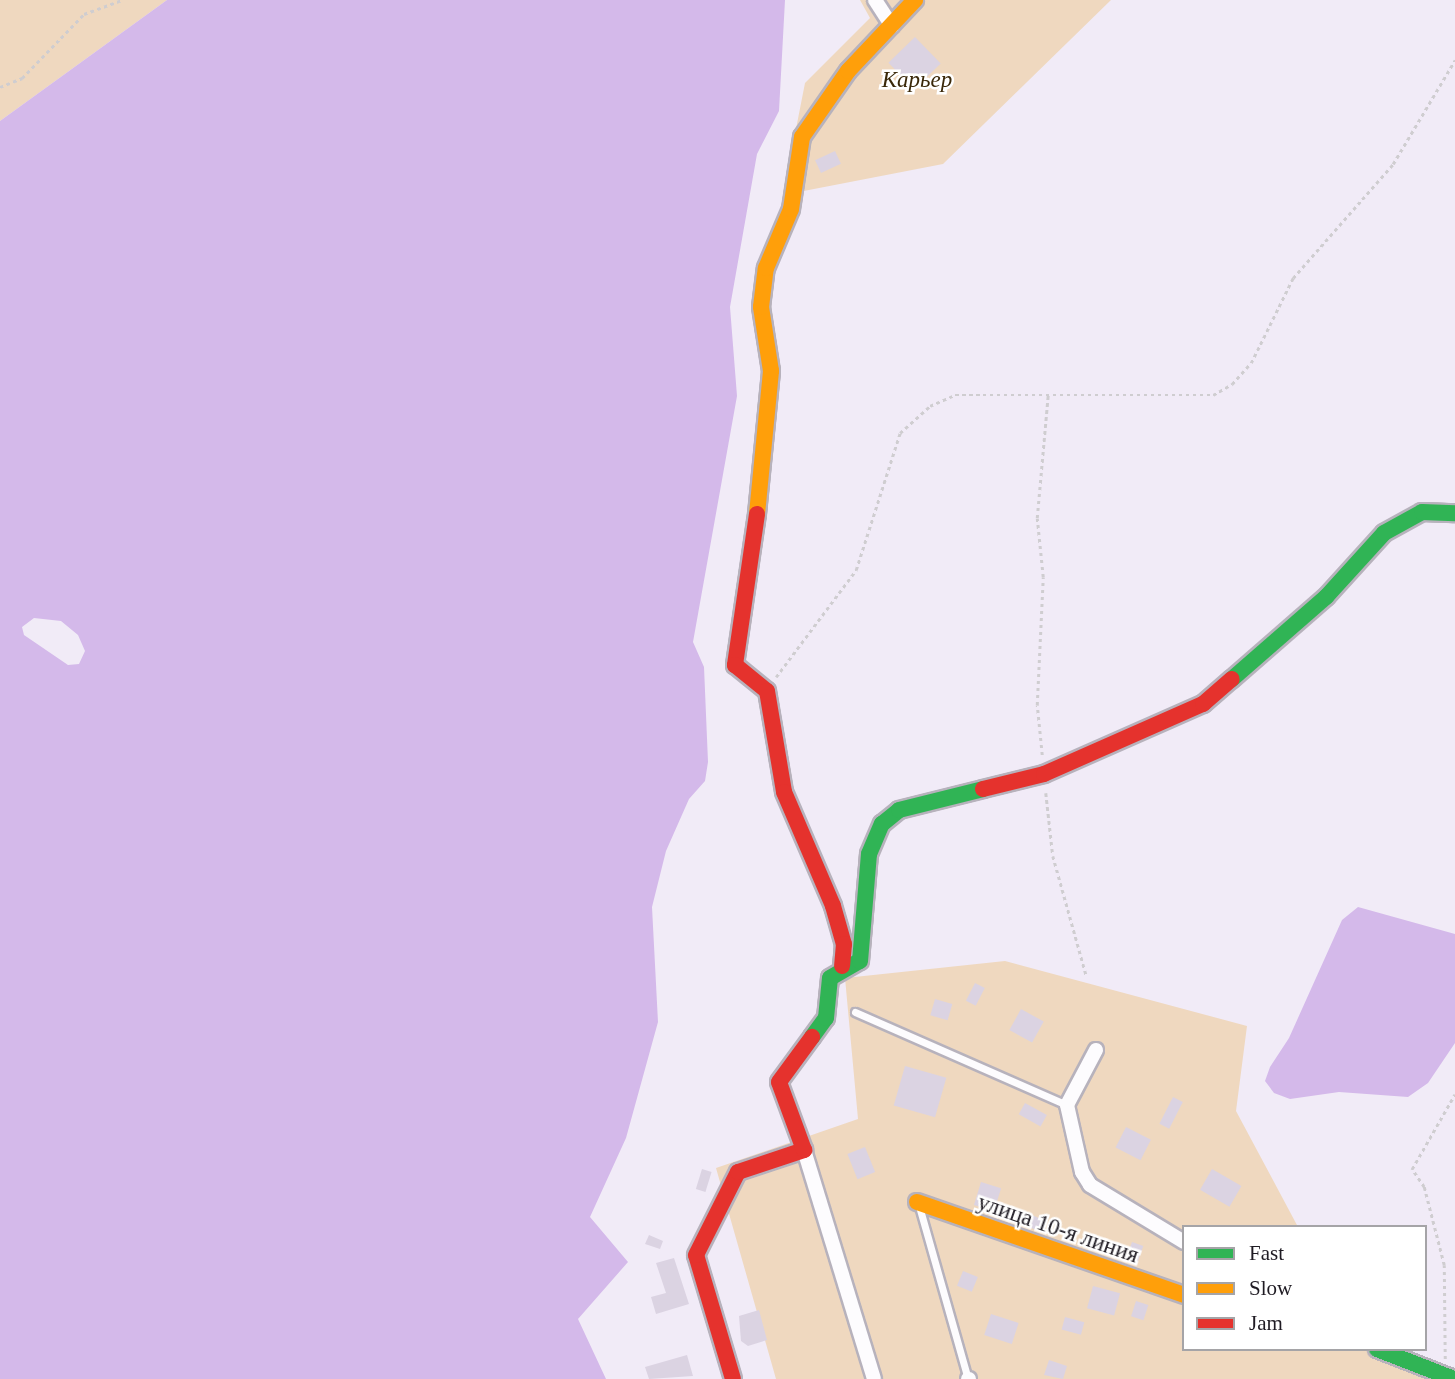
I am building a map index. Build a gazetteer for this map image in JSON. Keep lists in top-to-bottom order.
{
  "streets": {
    "street": ["улица 10-я линия"]
  },
  "parks": ["Карьер"],
  "legend": ["Fast", "Slow", "Jam"]
}
